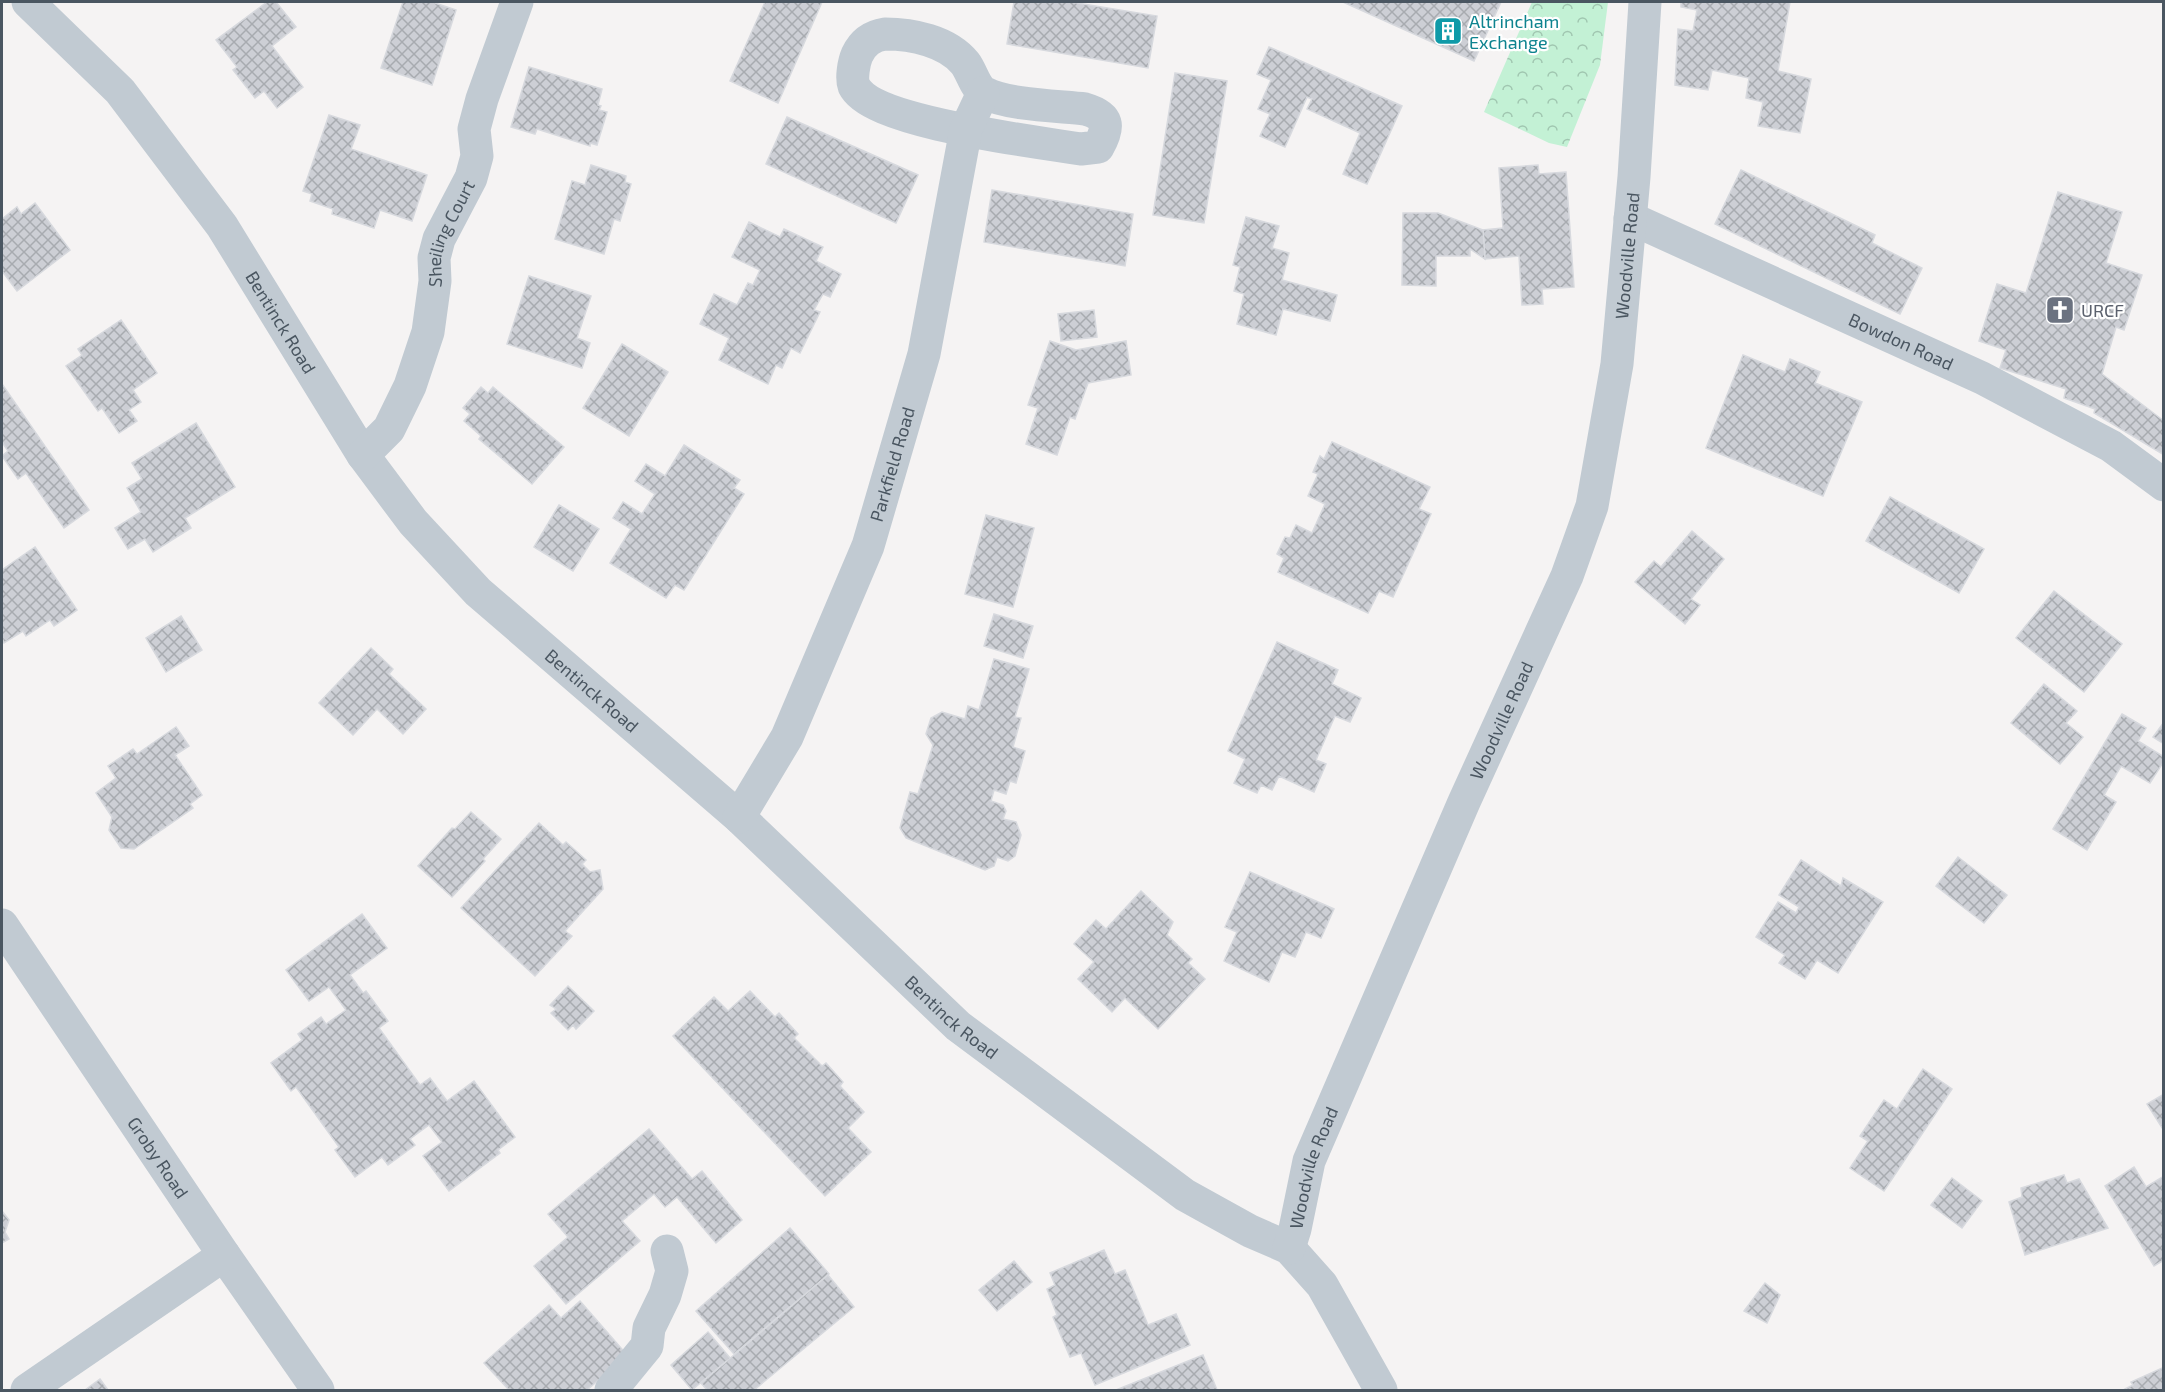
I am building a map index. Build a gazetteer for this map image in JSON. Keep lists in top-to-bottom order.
{
  "streets": {
    "street": [
      "Sheiling Court",
      "Woodville Road",
      "Bentinck Road",
      "Bowdon Road",
      "Parkfield Road",
      "Groby Road"
    ]
  },
  "crossings": [
    ["Sheiling Court", "Bentinck Road"],
    ["Woodville Road", "Bentinck Road"],
    ["Woodville Road", "Bowdon Road"],
    ["Bentinck Road", "Parkfield Road"]
  ],
  "places": {
    "building": ["Altrincham Exchange"],
    "church": ["URCF"]
  }
}
